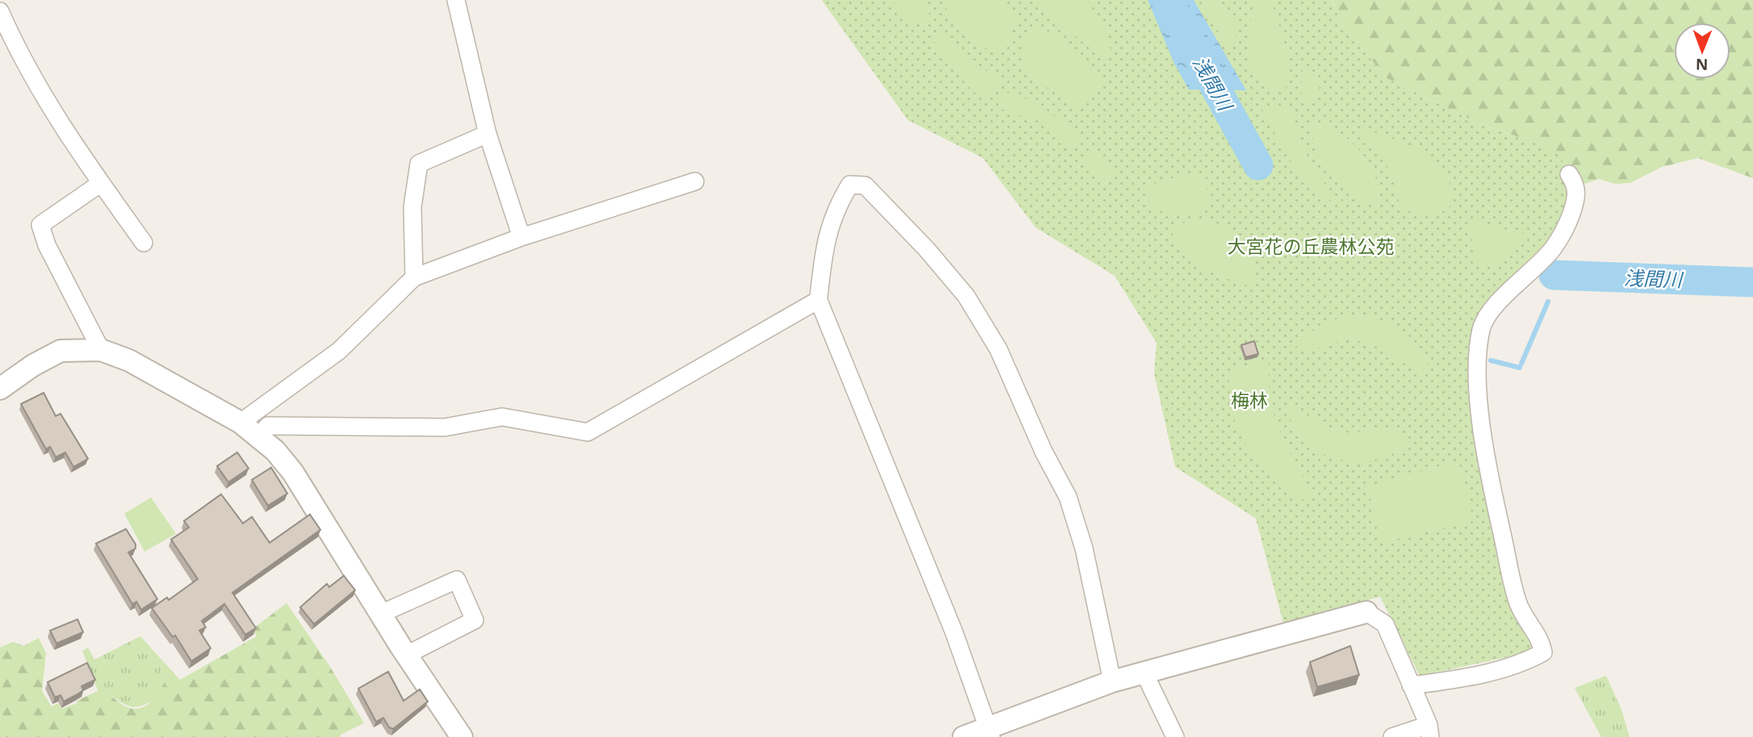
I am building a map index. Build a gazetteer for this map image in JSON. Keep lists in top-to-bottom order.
{
  "water": ["浅間川"],
  "parks": ["大宮花の丘農林公苑", "梅林"],
  "north": "bottom"
}
